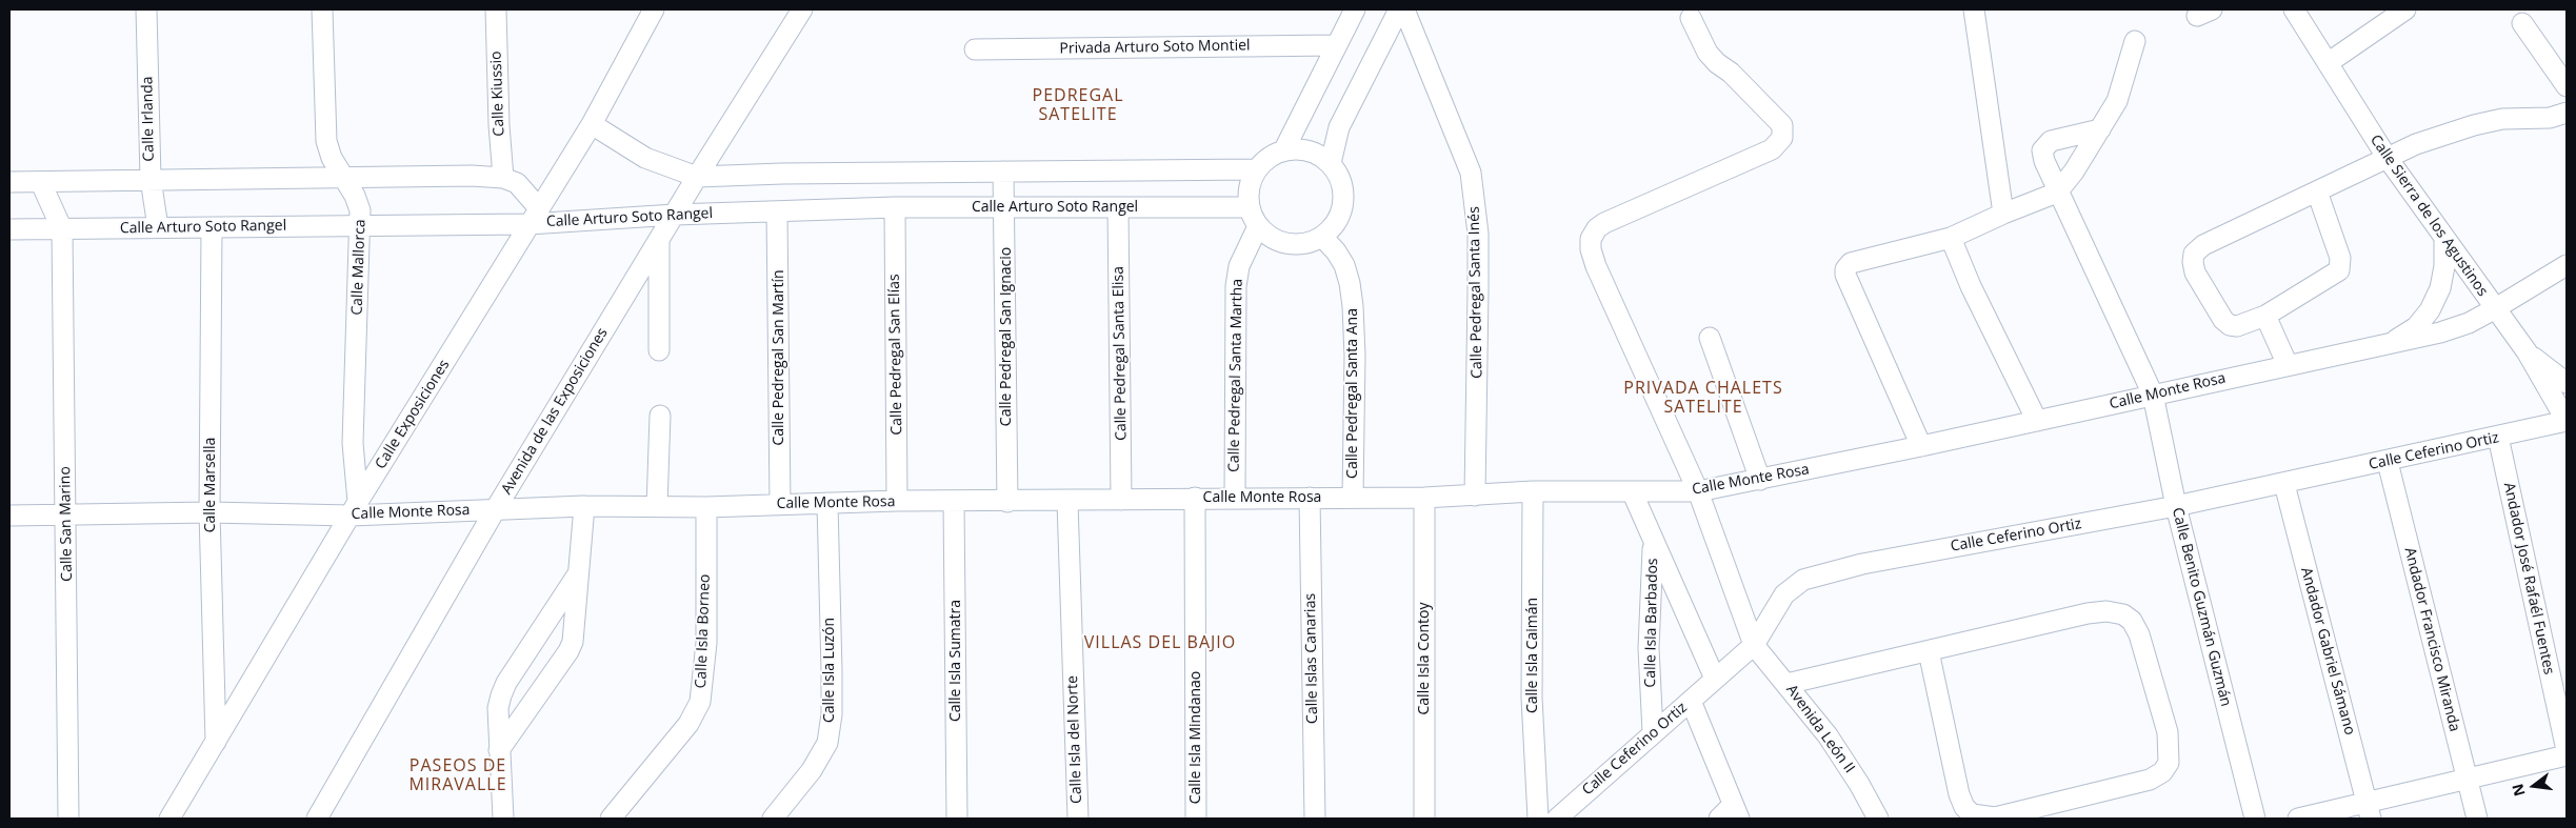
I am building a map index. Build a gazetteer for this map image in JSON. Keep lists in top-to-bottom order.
{
  "streets": {
    "street": [
      "Privada Arturo Soto Montiel",
      "Calle Kiussio",
      "Calle Irlanda",
      "Calle Arturo Soto Rangel",
      "Calle Sierra de los Agustinos",
      "Calle Mallorca",
      "Calle Pedregal Santa Inés",
      "Calle Pedregal San Ignacio",
      "Calle Pedregal Santa Elisa",
      "Calle Pedregal San Elías",
      "Calle Pedregal San Martín",
      "Calle Pedregal Santa Martha",
      "Calle Monte Rosa",
      "Calle Pedregal Santa Ana",
      "Avenida de las Exposiciones",
      "Calle Exposiciones",
      "Calle Ceferino Ortiz",
      "Calle Marsella",
      "Calle San Marino",
      "Andador José Rafaél Fuentes",
      "Calle Benito Guzmán Guzmán",
      "Calle Isla Barbados",
      "Calle Isla Borneo",
      "Andador Francisco Miranda",
      "Andador Gabriel Sámano",
      "Calle Isla Caimán",
      "Calle Islas Canarias",
      "Calle Isla Contoy",
      "Calle Isla Sumatra",
      "Calle Isla Luzón",
      "Avenida León II",
      "Calle Isla Mindanao",
      "Calle Isla del Norte"
    ]
  },
  "crossings": [
    ["Calle Irlanda", "Calle Arturo Soto Rangel"],
    ["Calle Arturo Soto Rangel", "Calle Mallorca"],
    ["Calle Arturo Soto Rangel", "Calle Pedregal San Ignacio"],
    ["Calle Arturo Soto Rangel", "Calle Pedregal Santa Elisa"],
    ["Calle Arturo Soto Rangel", "Calle Pedregal San Elías"],
    ["Calle Arturo Soto Rangel", "Calle Pedregal San Martín"],
    ["Calle Arturo Soto Rangel", "Calle Pedregal Santa Martha"],
    ["Calle Arturo Soto Rangel", "Calle Pedregal Santa Ana"],
    ["Calle Arturo Soto Rangel", "Avenida de las Exposiciones"],
    ["Calle Arturo Soto Rangel", "Calle Exposiciones"],
    ["Calle Arturo Soto Rangel", "Calle Marsella"],
    ["Calle Arturo Soto Rangel", "Calle San Marino"],
    ["Calle Sierra de los Agustinos", "Calle Monte Rosa"],
    ["Calle Sierra de los Agustinos", "Calle Ceferino Ortiz"],
    ["Calle Mallorca", "Calle Monte Rosa"],
    ["Calle Mallorca", "Calle Exposiciones"],
    ["Calle Pedregal Santa Inés", "Calle Monte Rosa"],
    ["Calle Pedregal San Ignacio", "Calle Monte Rosa"],
    ["Calle Pedregal Santa Elisa", "Calle Monte Rosa"],
    ["Calle Pedregal San Elías", "Calle Monte Rosa"],
    ["Calle Pedregal San Martín", "Calle Monte Rosa"],
    ["Calle Pedregal Santa Martha", "Calle Monte Rosa"],
    ["Calle Pedregal Santa Martha", "Calle Pedregal Santa Ana"],
    ["Calle Monte Rosa", "Calle Pedregal Santa Ana"],
    ["Calle Monte Rosa", "Avenida de las Exposiciones"],
    ["Calle Monte Rosa", "Calle Exposiciones"],
    ["Calle Monte Rosa", "Calle Marsella"],
    ["Calle Monte Rosa", "Calle San Marino"],
    ["Calle Monte Rosa", "Calle Benito Guzmán Guzmán"],
    ["Calle Monte Rosa", "Calle Isla Borneo"],
    ["Calle Monte Rosa", "Calle Isla Caimán"],
    ["Calle Monte Rosa", "Calle Islas Canarias"],
    ["Calle Monte Rosa", "Calle Isla Contoy"],
    ["Calle Monte Rosa", "Calle Isla Sumatra"],
    ["Calle Monte Rosa", "Calle Isla Luzón"],
    ["Calle Monte Rosa", "Calle Isla Mindanao"],
    ["Calle Monte Rosa", "Calle Isla del Norte"],
    ["Calle Exposiciones", "Calle Marsella"],
    ["Calle Ceferino Ortiz", "Andador José Rafaél Fuentes"],
    ["Calle Ceferino Ortiz", "Calle Benito Guzmán Guzmán"],
    ["Calle Ceferino Ortiz", "Calle Isla Barbados"],
    ["Calle Ceferino Ortiz", "Andador Francisco Miranda"],
    ["Calle Ceferino Ortiz", "Andador Gabriel Sámano"],
    ["Calle Ceferino Ortiz", "Avenida León II"]
  ],
  "districts": [
    "PEDREGAL SATELITE",
    "PRIVADA CHALETS SATELITE",
    "VILLAS DEL BAJIO",
    "PASEOS DE MIRAVALLE"
  ],
  "north": "left"
}
